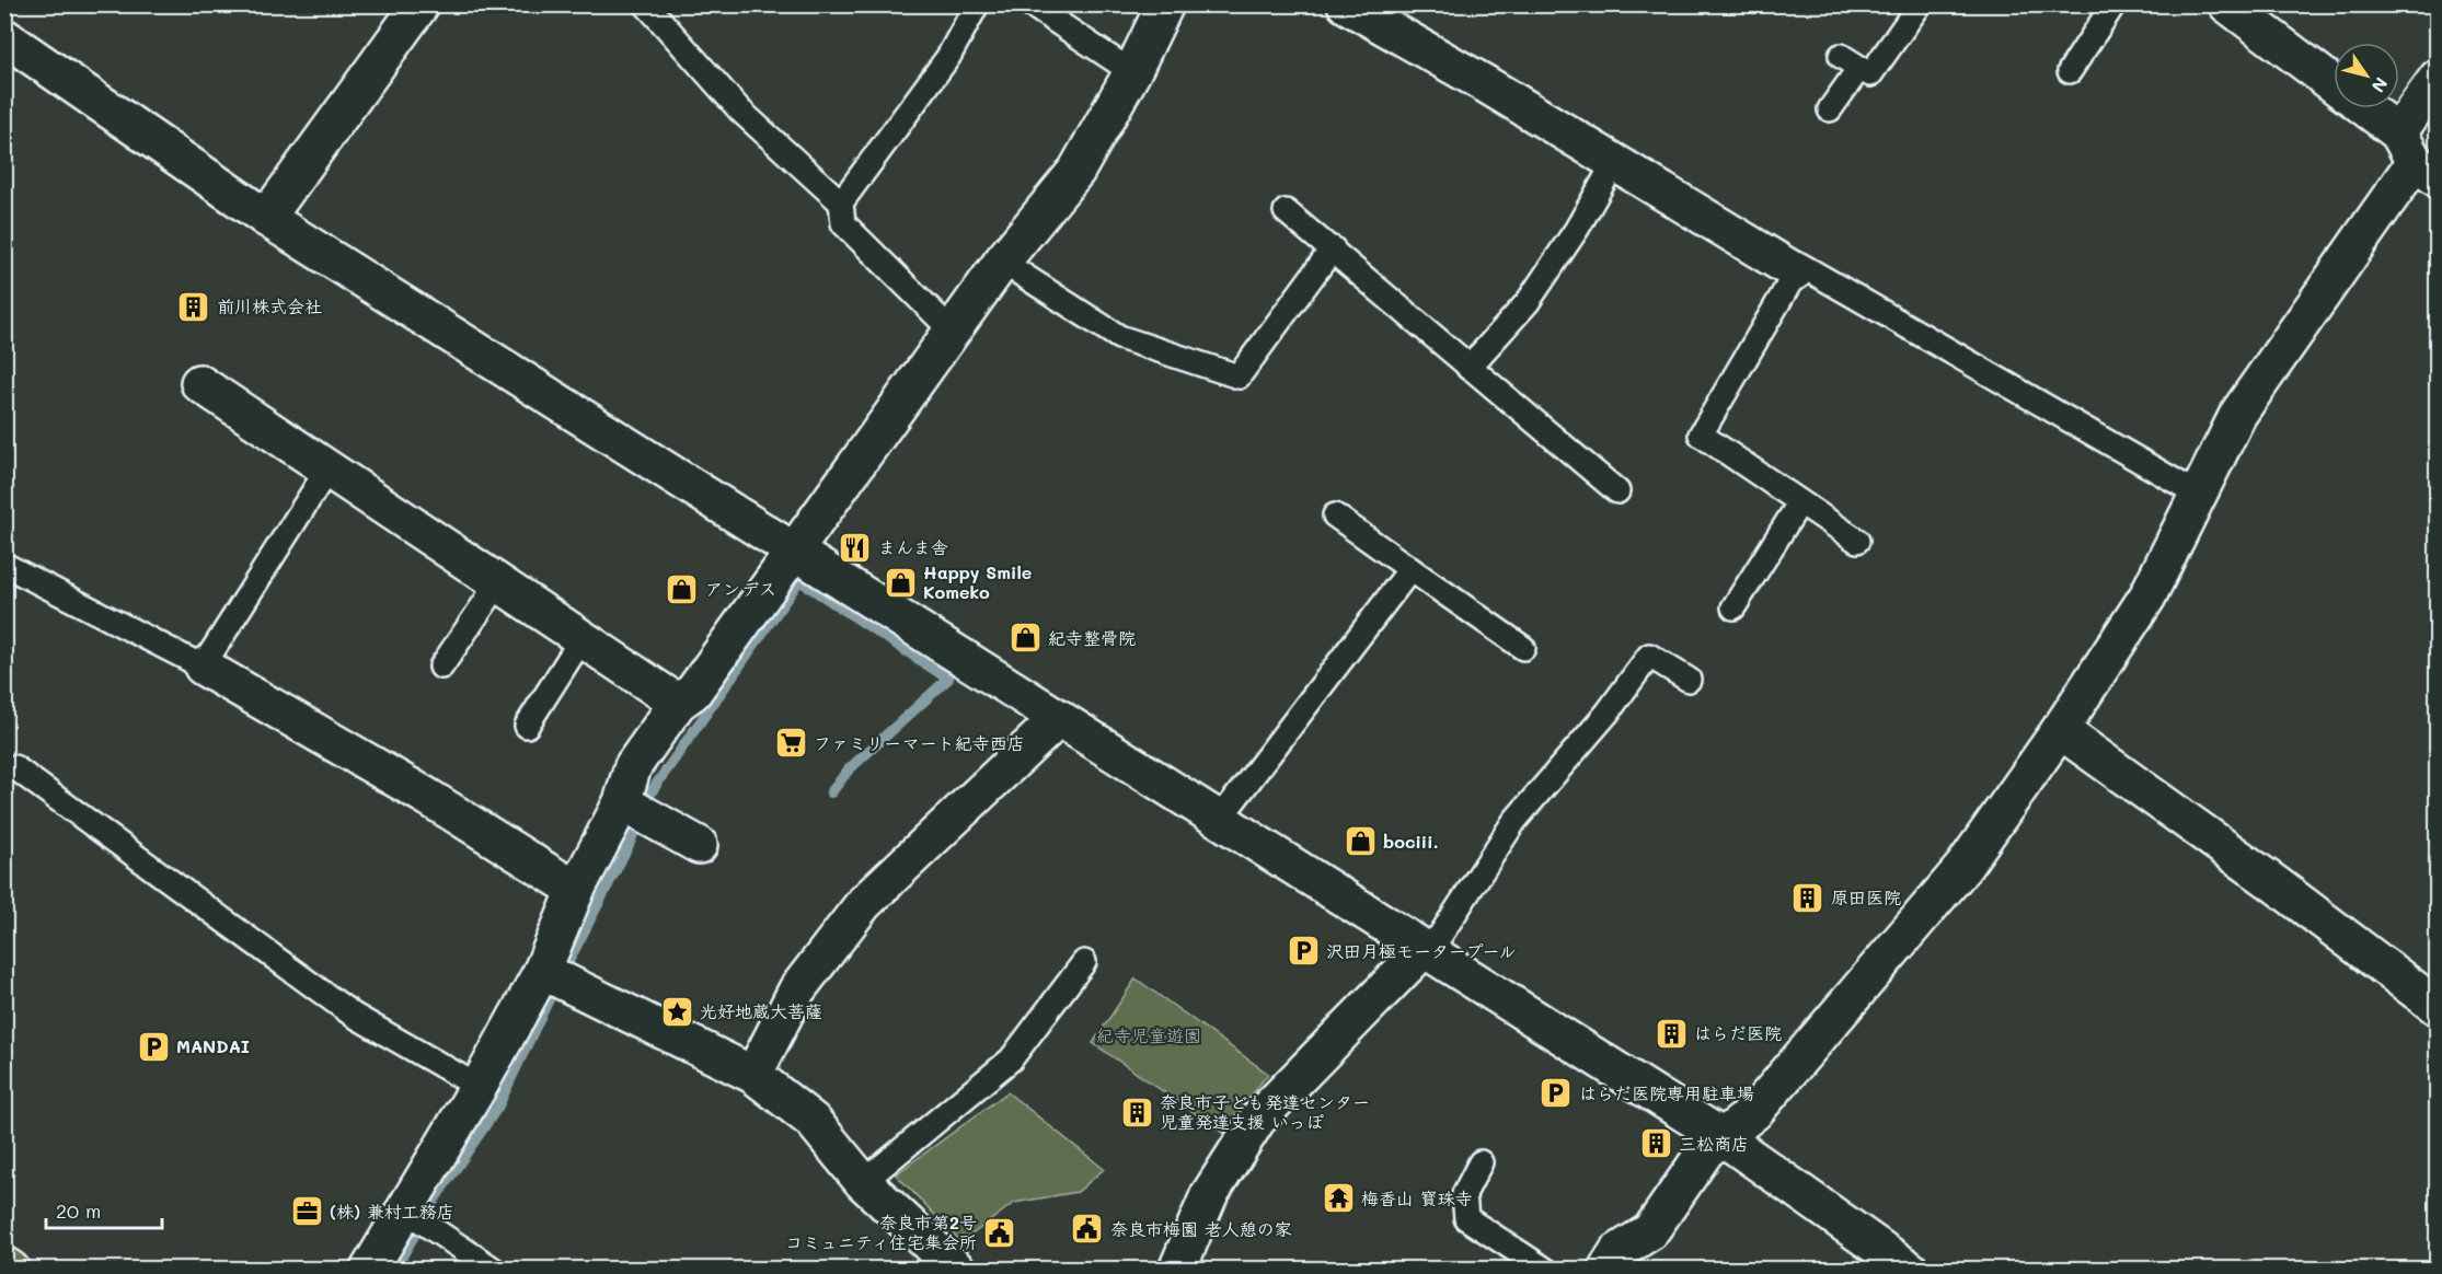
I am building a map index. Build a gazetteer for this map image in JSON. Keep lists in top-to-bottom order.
{
  "parks": ["紀寺児童遊園"],
  "places": {
    "building": [
      "前川株式会社",
      "原田医院",
      "はらだ医院",
      "奈良市子ども発達センター 児童発達支援 いっぽ",
      "三松商店"
    ],
    "restaurant": ["まんま舎"],
    "shop": [
      "Happy Smile Komeko",
      "アンデス",
      "紀寺整骨院",
      "bociii."
    ],
    "supermarket": ["ファミリーマート紀寺西店"],
    "parking": ["沢田月極モータープール", "MANDAI", "はらだ医院専用駐車場"],
    "place": ["光好地蔵大菩薩"],
    "temple": ["梅香山 寳珠寺"],
    "office": ["(株) 兼村工務店"],
    "public building": ["奈良市梅園 老人憩の家", "奈良市第2号 コミュニティ住宅集会所"]
  },
  "scale_bar": "20 m",
  "north": "bottom right"
}
